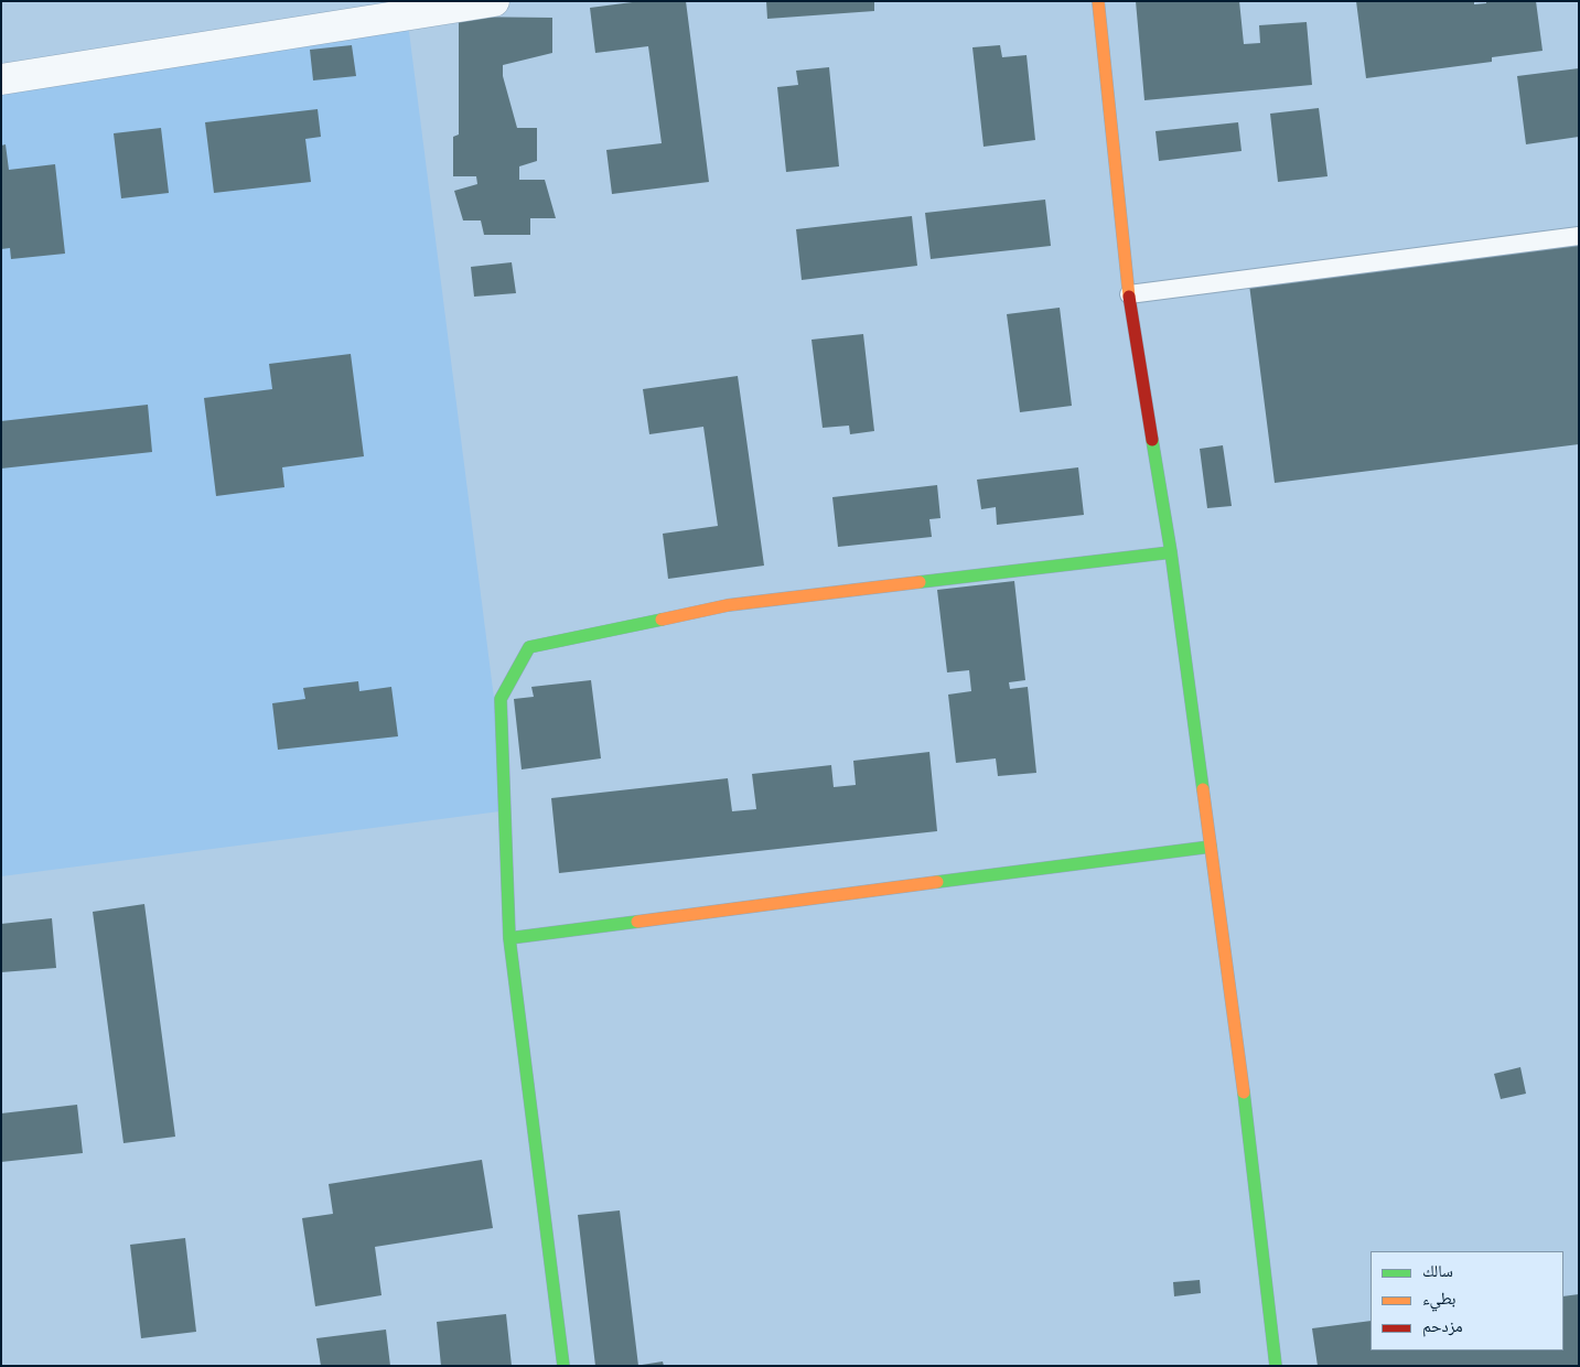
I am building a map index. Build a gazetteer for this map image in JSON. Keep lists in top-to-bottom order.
{
  "legend": ["سالك", "بطيء", "مزدحم"]
}
